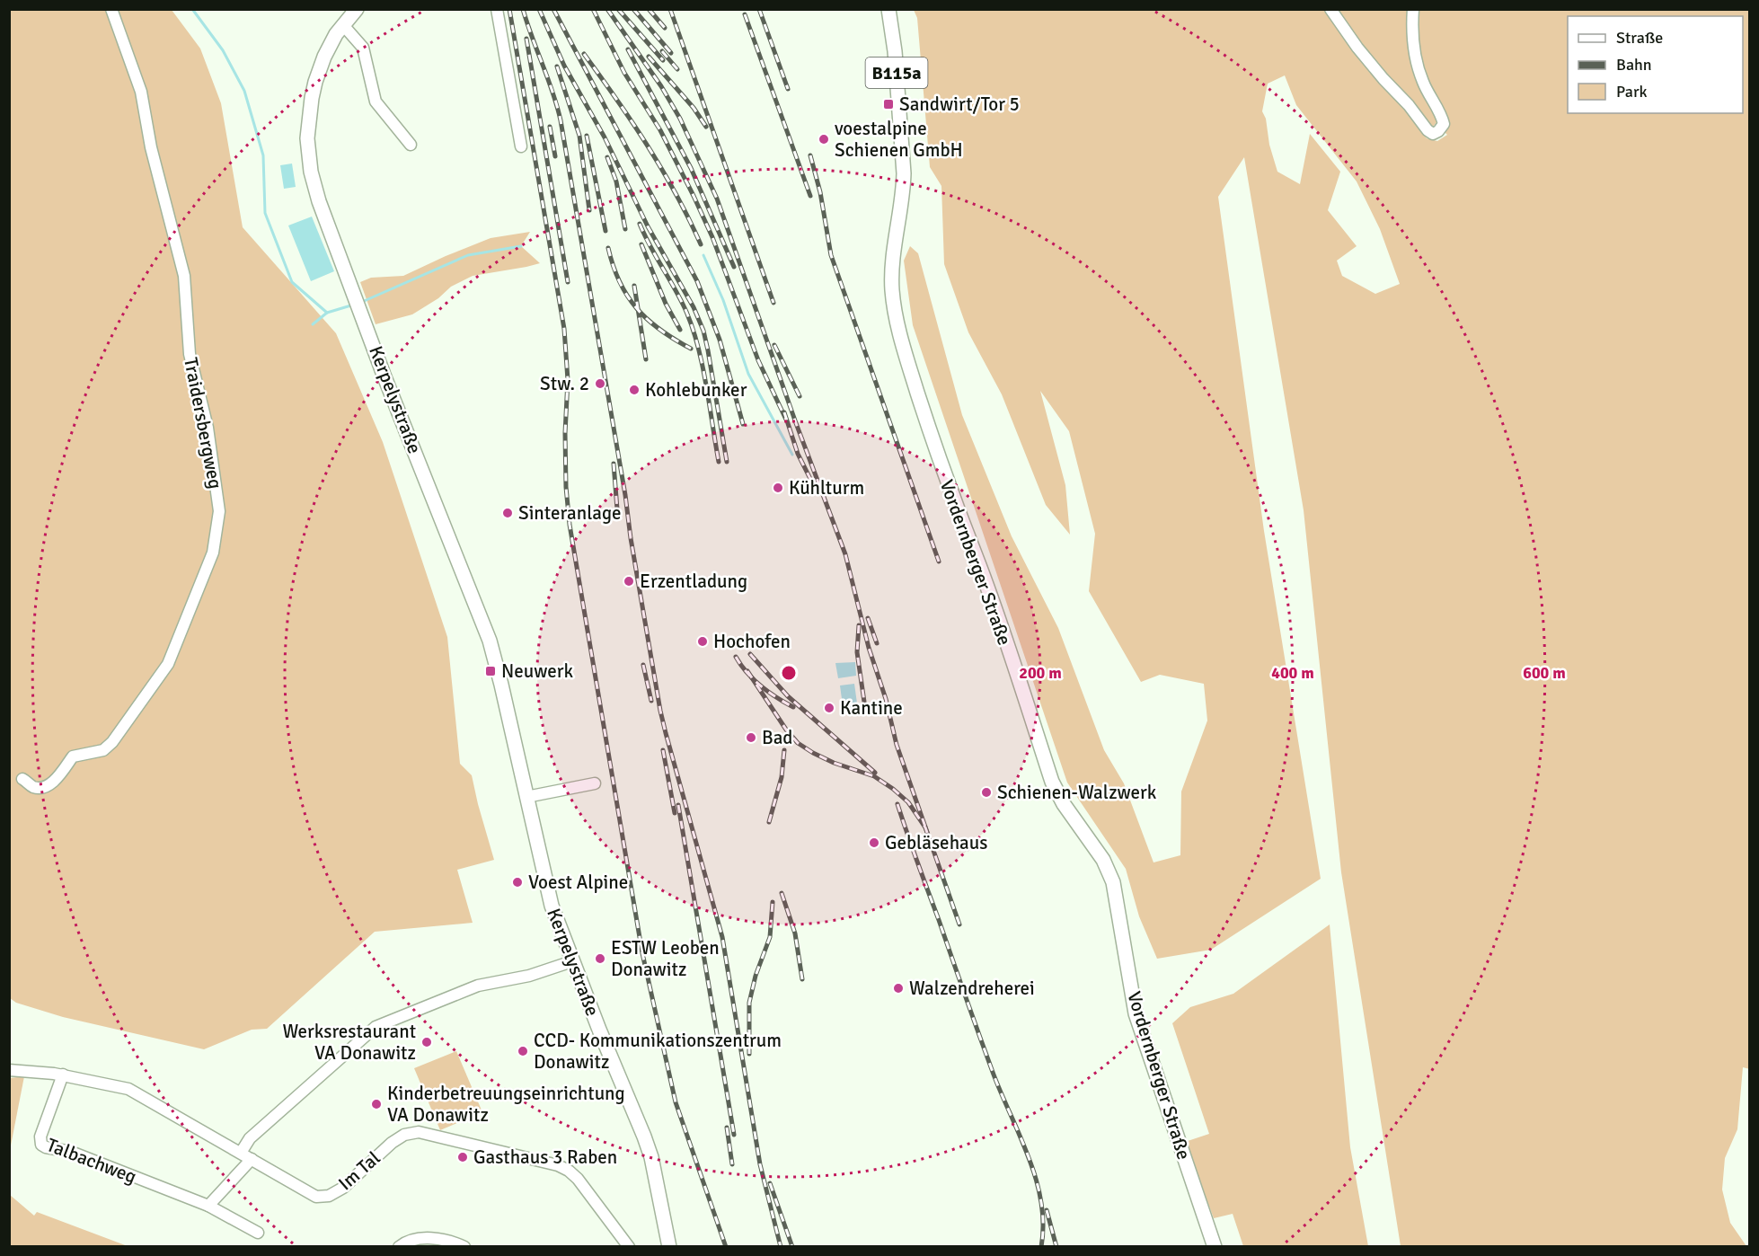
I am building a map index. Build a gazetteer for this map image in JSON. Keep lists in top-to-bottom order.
{
  "streets": {
    "main road": ["B115a", "Kerpelystraße", "Vordernberger Straße"],
    "street": ["Traidersbergweg", "Talbachweg", "Im Tal"]
  },
  "crossings": [
    ["Talbachweg", "Im Tal"]
  ],
  "places": {
    "transit": ["Sandwirt/Tor 5", "Neuwerk"],
    "other": [
      "voestalpine Schienen GmbH",
      "Stw. 2",
      "Kohlebunker",
      "Kühlturm",
      "Sinteranlage",
      "Erzentladung",
      "Hochofen",
      "Kantine",
      "Bad",
      "Schienen-Walzwerk",
      "Gebläsehaus",
      "Voest Alpine",
      "ESTW Leoben Donawitz",
      "Walzendreherei",
      "Werksrestaurant VA Donawitz",
      "CCD- Kommunikationszentrum Donawitz",
      "Kinderbetreuungseinrichtung VA Donawitz",
      "Gasthaus 3 Raben"
    ]
  },
  "legend": ["Straße", "Bahn", "Park"],
  "rings": ["200 m", "400 m", "600 m"]
}
